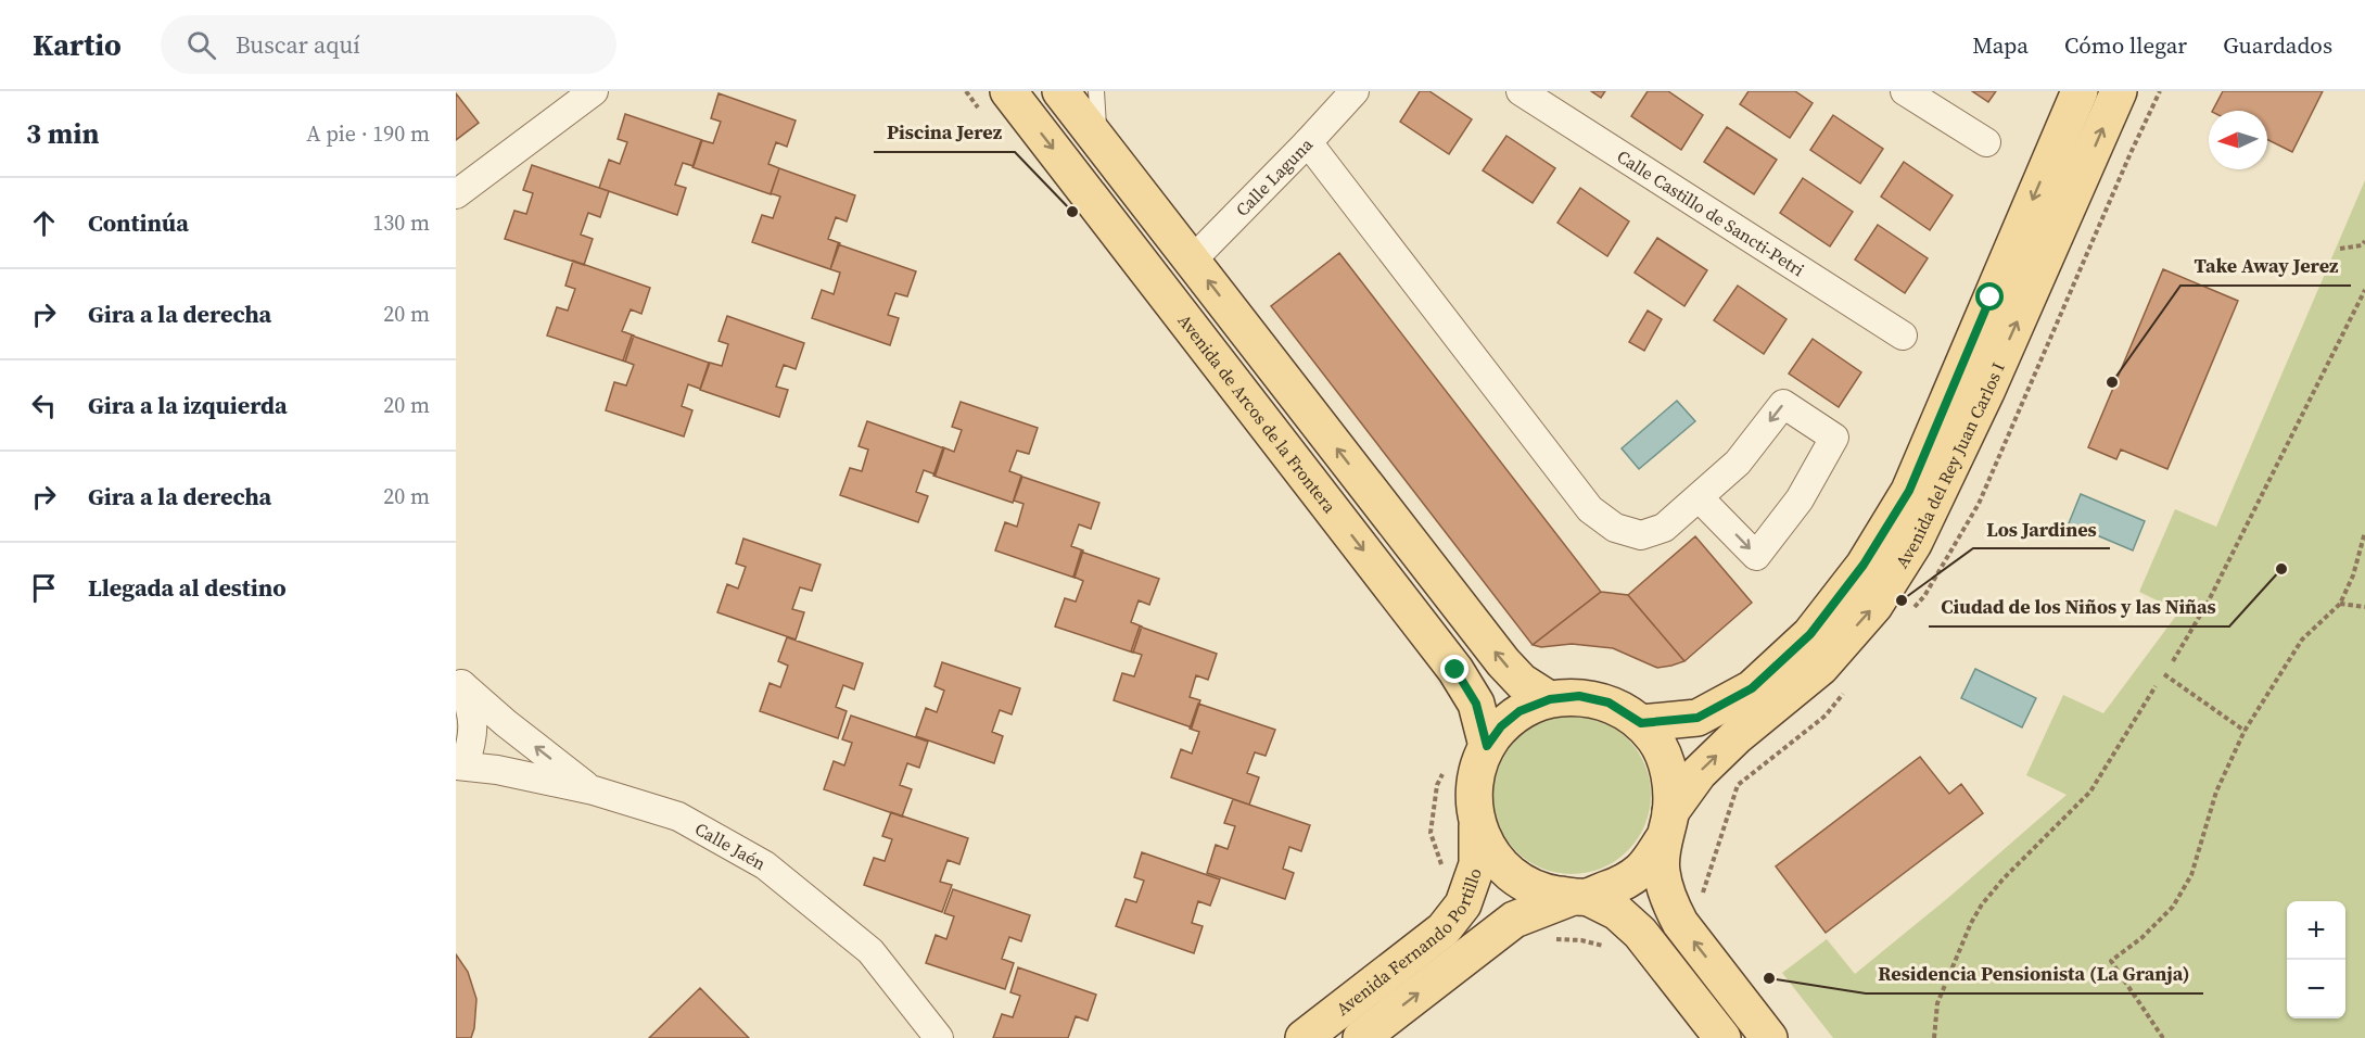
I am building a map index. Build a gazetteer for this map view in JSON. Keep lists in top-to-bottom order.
{
  "streets": {
    "main road": ["Avenida de Arcos de la Frontera", "Avenida del Rey Juan Carlos I", "Avenida Fernando Portillo"],
    "street": ["Calle Laguna", "Calle Castillo de Sancti-Petri", "Calle Jaén"]
  },
  "crossings": [
    ["Avenida de Arcos de la Frontera", "Avenida del Rey Juan Carlos I"],
    ["Avenida de Arcos de la Frontera", "Avenida Fernando Portillo"],
    ["Avenida del Rey Juan Carlos I", "Avenida Fernando Portillo"]
  ],
  "places": [
    "Piscina Jerez",
    "Take Away Jerez",
    "Ciudad de los Niños y las Niñas",
    "Los Jardines",
    "Residencia Pensionista (La Granja)"
  ],
  "north": "left",
  "page": {
    "header": "Kartio",
    "search": "Buscar aquí",
    "nav": ["Mapa", "Cómo llegar", "Guardados"],
    "heading": ["3 min", "A pie · 190 m"],
    "list": [
      ["Continúa", "130 m"],
      ["Gira a la derecha", "20 m"],
      ["Gira a la izquierda", "20 m"],
      ["Gira a la derecha", "20 m"],
      "Llegada al destino"
    ],
    "map_buttons": ["+", "−"]
  }
}
